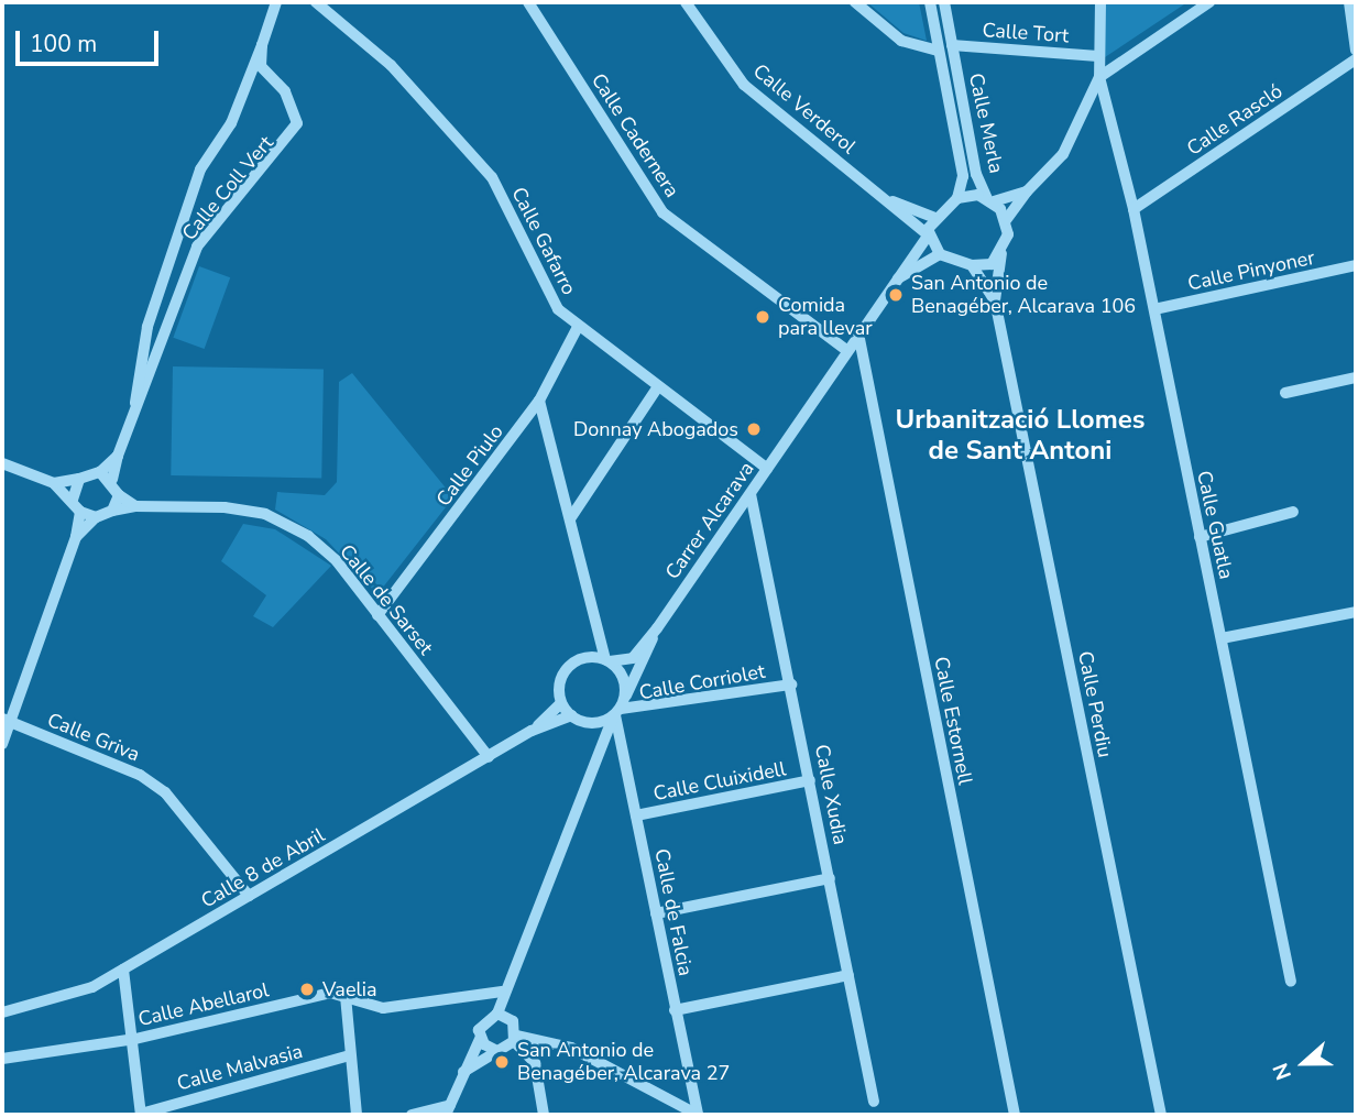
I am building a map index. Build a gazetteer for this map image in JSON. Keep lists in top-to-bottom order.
{
  "streets": {
    "street": [
      "Calle Tort",
      "Calle Verderol",
      "Calle Rascló",
      "Calle Merla",
      "Calle Cadernera",
      "Calle Coll Vert",
      "Calle Gafarro",
      "Calle Pinyoner",
      "Calle Piulo",
      "Carrer Alcarava",
      "Calle Guatla",
      "Calle de Sarset",
      "Calle Corriolet",
      "Calle Perdiu",
      "Calle Estornell",
      "Calle Griva",
      "Calle Cluixidell",
      "Calle Xudia",
      "Calle 8 de Abril",
      "Calle de Falcia",
      "Calle Abellarol",
      "Calle Malvasia"
    ]
  },
  "crossings": [
    ["Calle Tort", "Calle Merla"],
    ["Calle Tort", "Calle Guatla"],
    ["Calle Verderol", "Calle Merla"],
    ["Calle Verderol", "Carrer Alcarava"],
    ["Calle Verderol", "Calle Perdiu"],
    ["Calle Rascló", "Calle Guatla"],
    ["Calle Merla", "Carrer Alcarava"],
    ["Calle Merla", "Calle Perdiu"],
    ["Calle Cadernera", "Carrer Alcarava"],
    ["Calle Coll Vert", "Calle de Sarset"],
    ["Calle Gafarro", "Calle Piulo"],
    ["Calle Gafarro", "Carrer Alcarava"],
    ["Calle Pinyoner", "Calle Guatla"],
    ["Calle Piulo", "Calle de Sarset"],
    ["Carrer Alcarava", "Calle Corriolet"],
    ["Carrer Alcarava", "Calle Perdiu"],
    ["Carrer Alcarava", "Calle Estornell"],
    ["Carrer Alcarava", "Calle Xudia"],
    ["Carrer Alcarava", "Calle 8 de Abril"],
    ["Carrer Alcarava", "Calle de Falcia"],
    ["Calle de Sarset", "Calle 8 de Abril"],
    ["Calle Corriolet", "Calle Xudia"],
    ["Calle Corriolet", "Calle 8 de Abril"],
    ["Calle Corriolet", "Calle de Falcia"],
    ["Calle Griva", "Calle 8 de Abril"],
    ["Calle Cluixidell", "Calle Xudia"],
    ["Calle Cluixidell", "Calle de Falcia"],
    ["Calle 8 de Abril", "Calle de Falcia"]
  ],
  "districts": ["Urbanització Llomes de Sant Antoni"],
  "places": [
    "San Antonio de Benagéber, Alcarava 106",
    "Comida para llevar",
    "Donnay Abogados",
    "Vaelia",
    "San Antonio de Benagéber, Alcarava 27"
  ],
  "scale_bar": "100 m",
  "north": "left"
}
